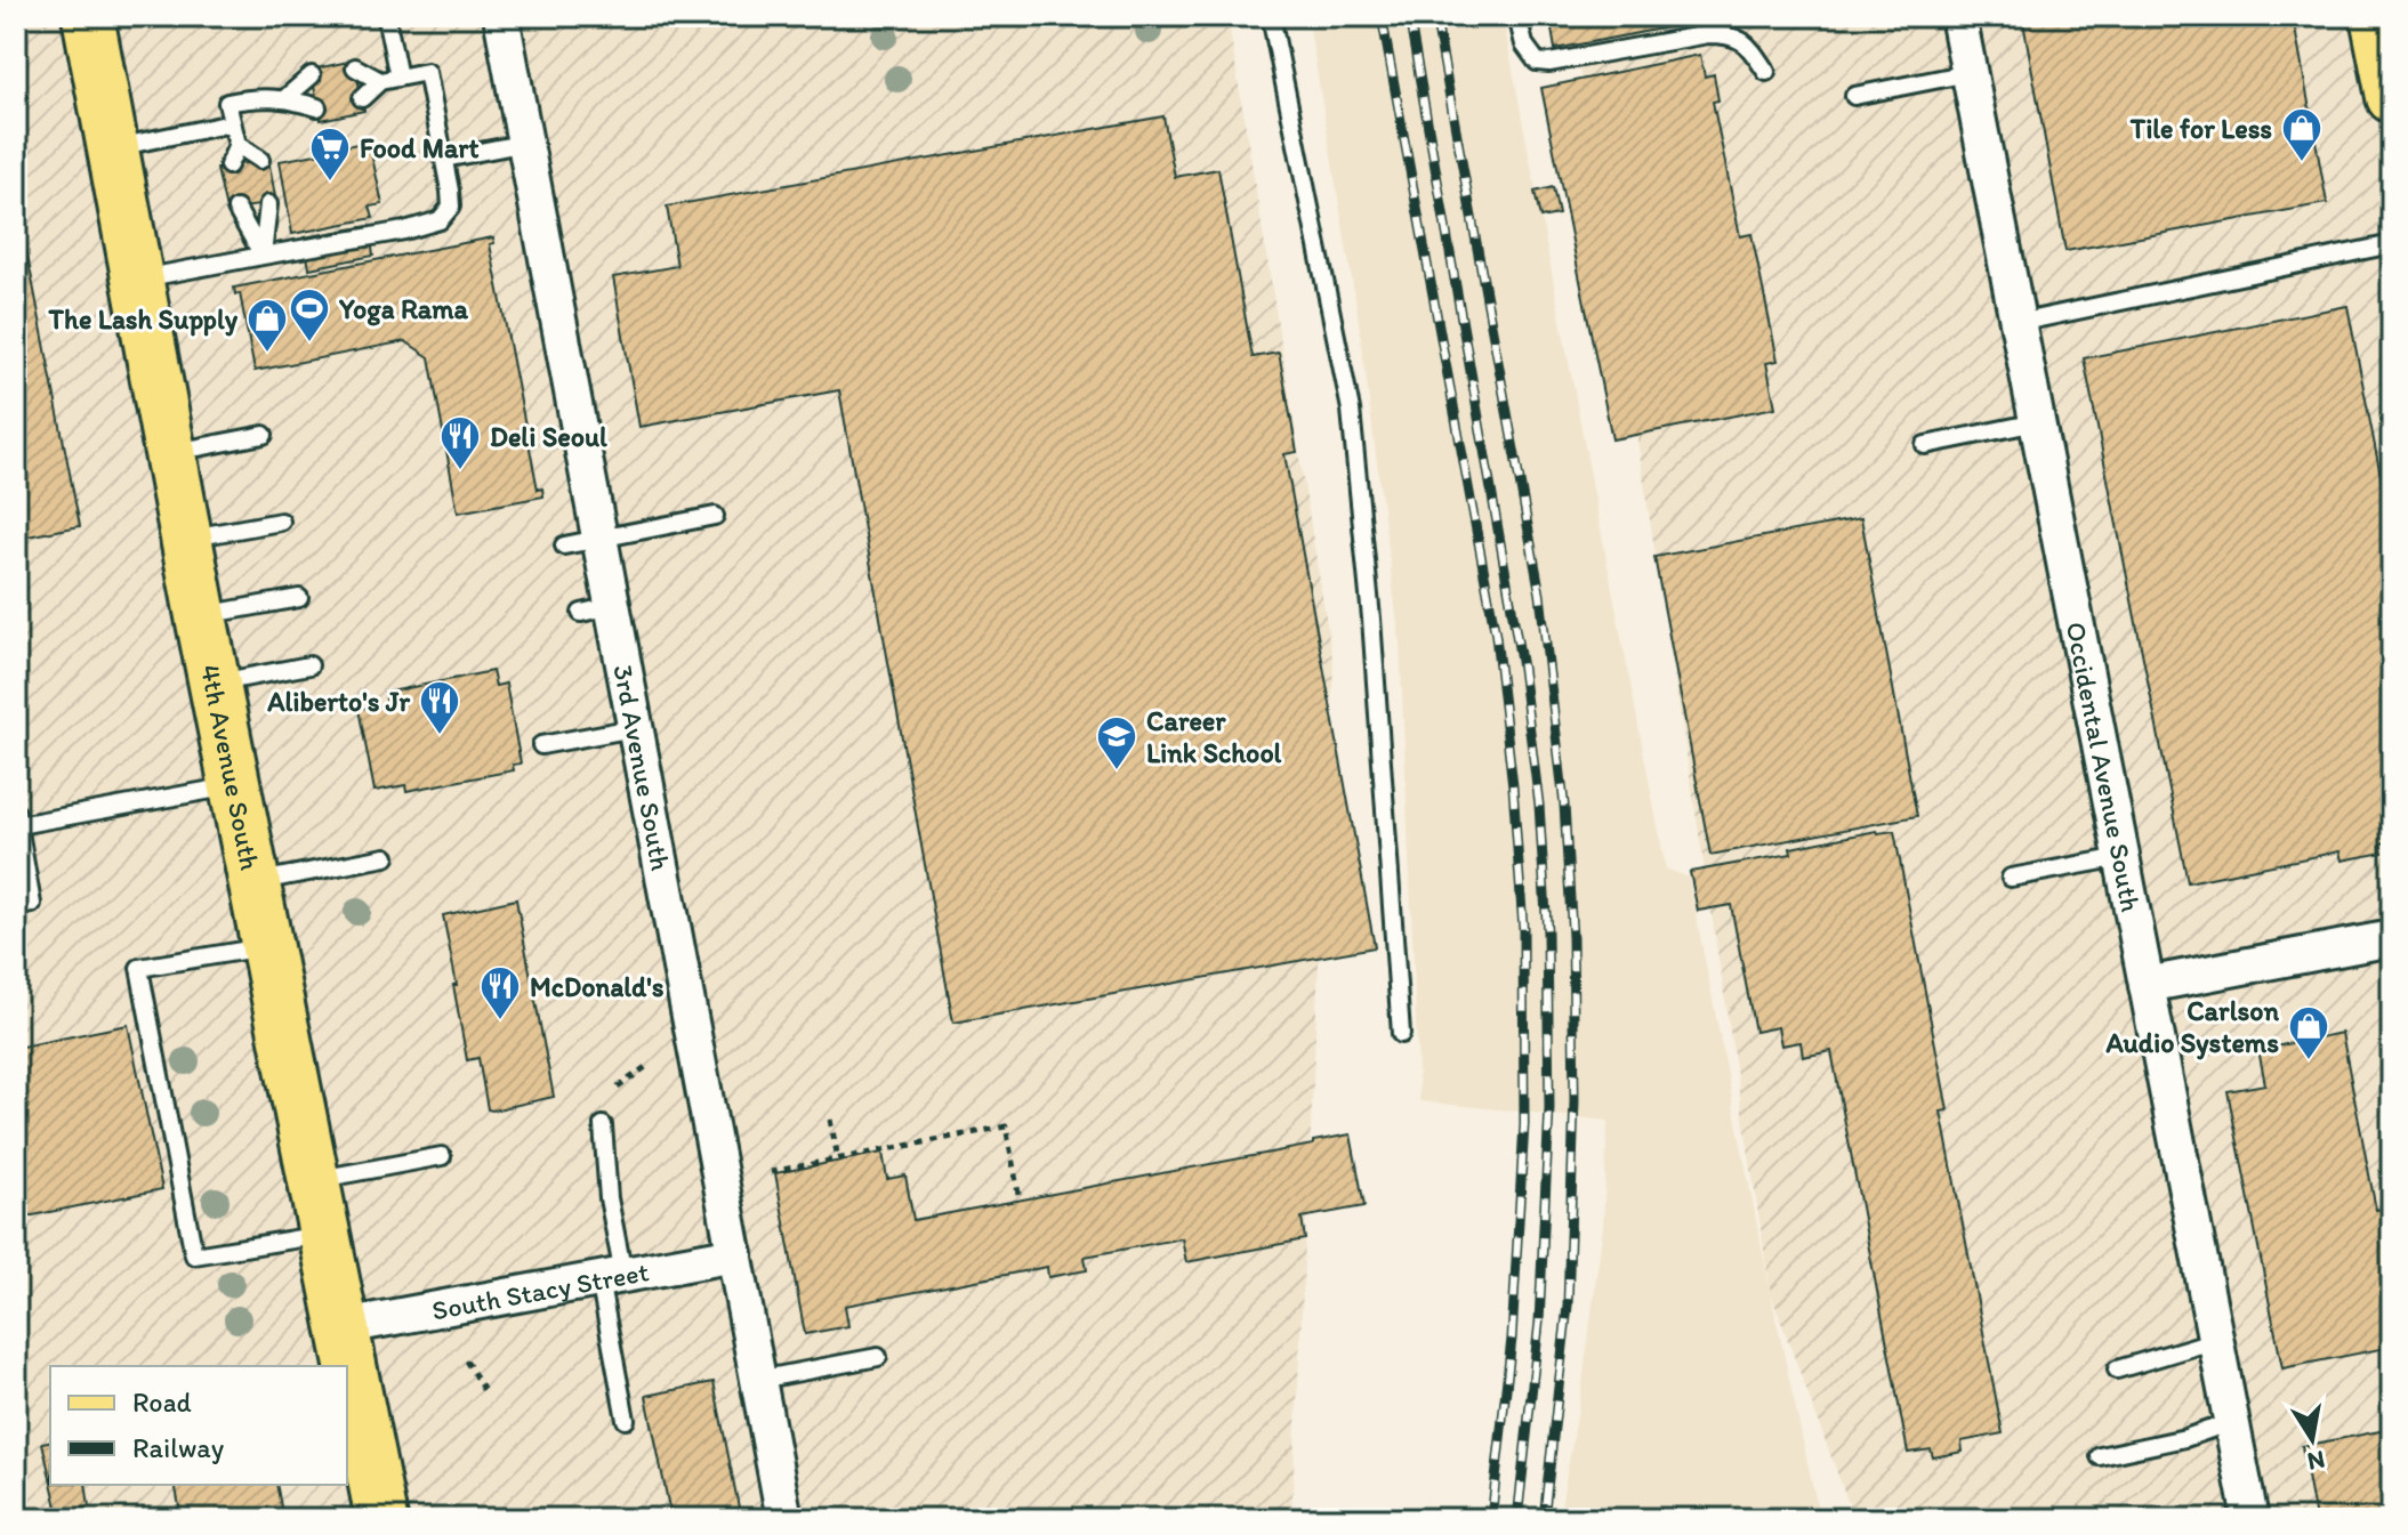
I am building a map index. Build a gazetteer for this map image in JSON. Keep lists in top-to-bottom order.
{
  "streets": {
    "main road": ["4th Avenue South"],
    "street": ["Occidental Avenue South", "3rd Avenue South", "South Stacy Street"]
  },
  "crossings": [
    ["4th Avenue South", "South Stacy Street"],
    ["3rd Avenue South", "South Stacy Street"]
  ],
  "places": {
    "shop": ["Tile for Less", "The Lash Supply", "Carlson Audio Systems"],
    "supermarket": ["Food Mart"],
    "sports": ["Yoga Rama"],
    "restaurant": ["Deli Seoul", "Aliberto's Jr", "McDonald's"],
    "school or university": ["Career Link School"]
  },
  "legend": ["Road", "Railway"],
  "north": "bottom"
}
